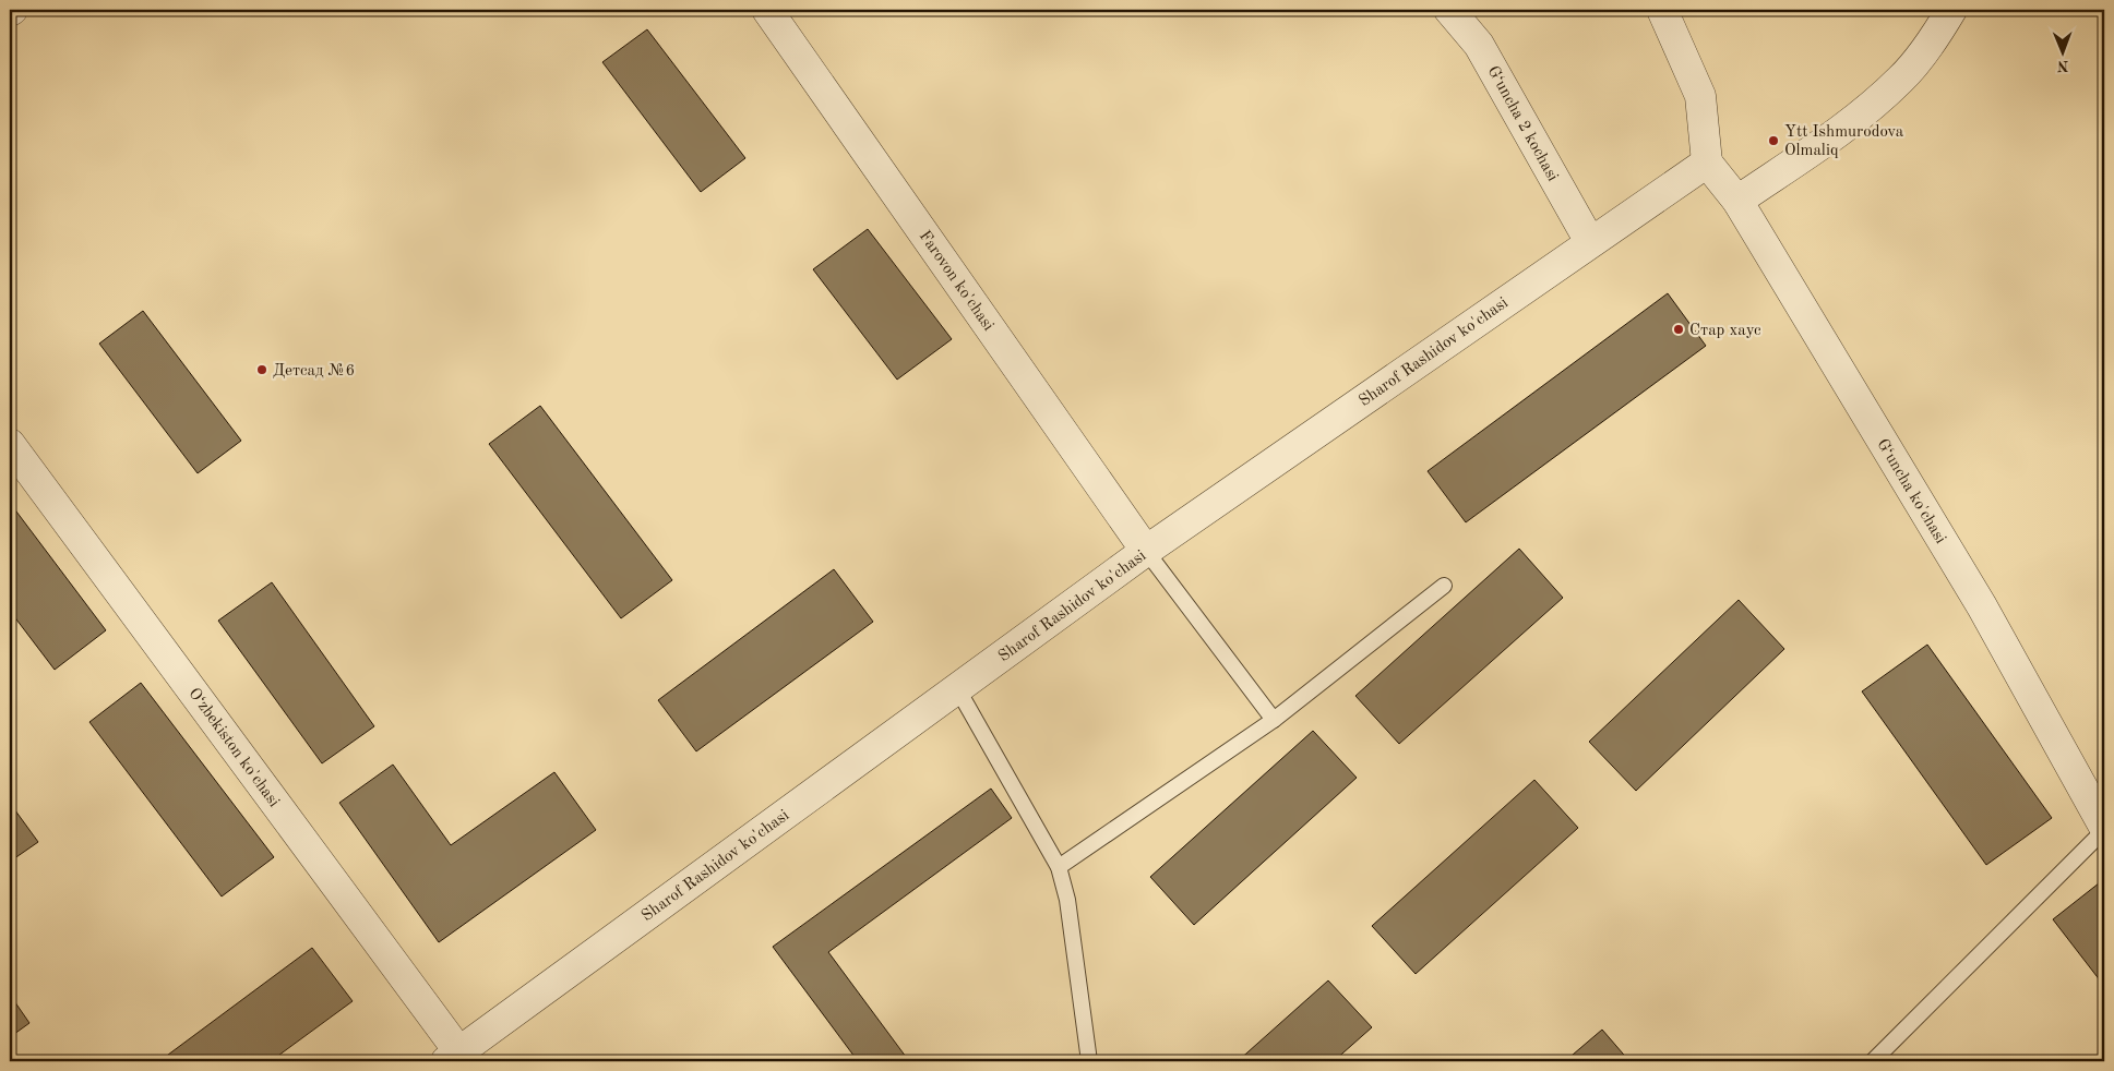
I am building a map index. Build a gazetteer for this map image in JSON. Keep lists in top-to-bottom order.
{
  "streets": {
    "street": [
      "G‘uncha 2 kochasi",
      "Farovon ko'chasi",
      "Sharof Rashidov ko'chasi",
      "G‘uncha ko'chasi",
      "O‘zbekiston ko'chasi"
    ]
  },
  "crossings": [
    ["G‘uncha 2 kochasi", "Sharof Rashidov ko'chasi"],
    ["Farovon ko'chasi", "Sharof Rashidov ko'chasi"],
    ["Sharof Rashidov ko'chasi", "G‘uncha ko'chasi"],
    ["Sharof Rashidov ko'chasi", "O‘zbekiston ko'chasi"]
  ],
  "places": ["Ytt Ishmurodova Olmaliq", "Стар хаус", "Детсад №6"],
  "north": "bottom"
}
